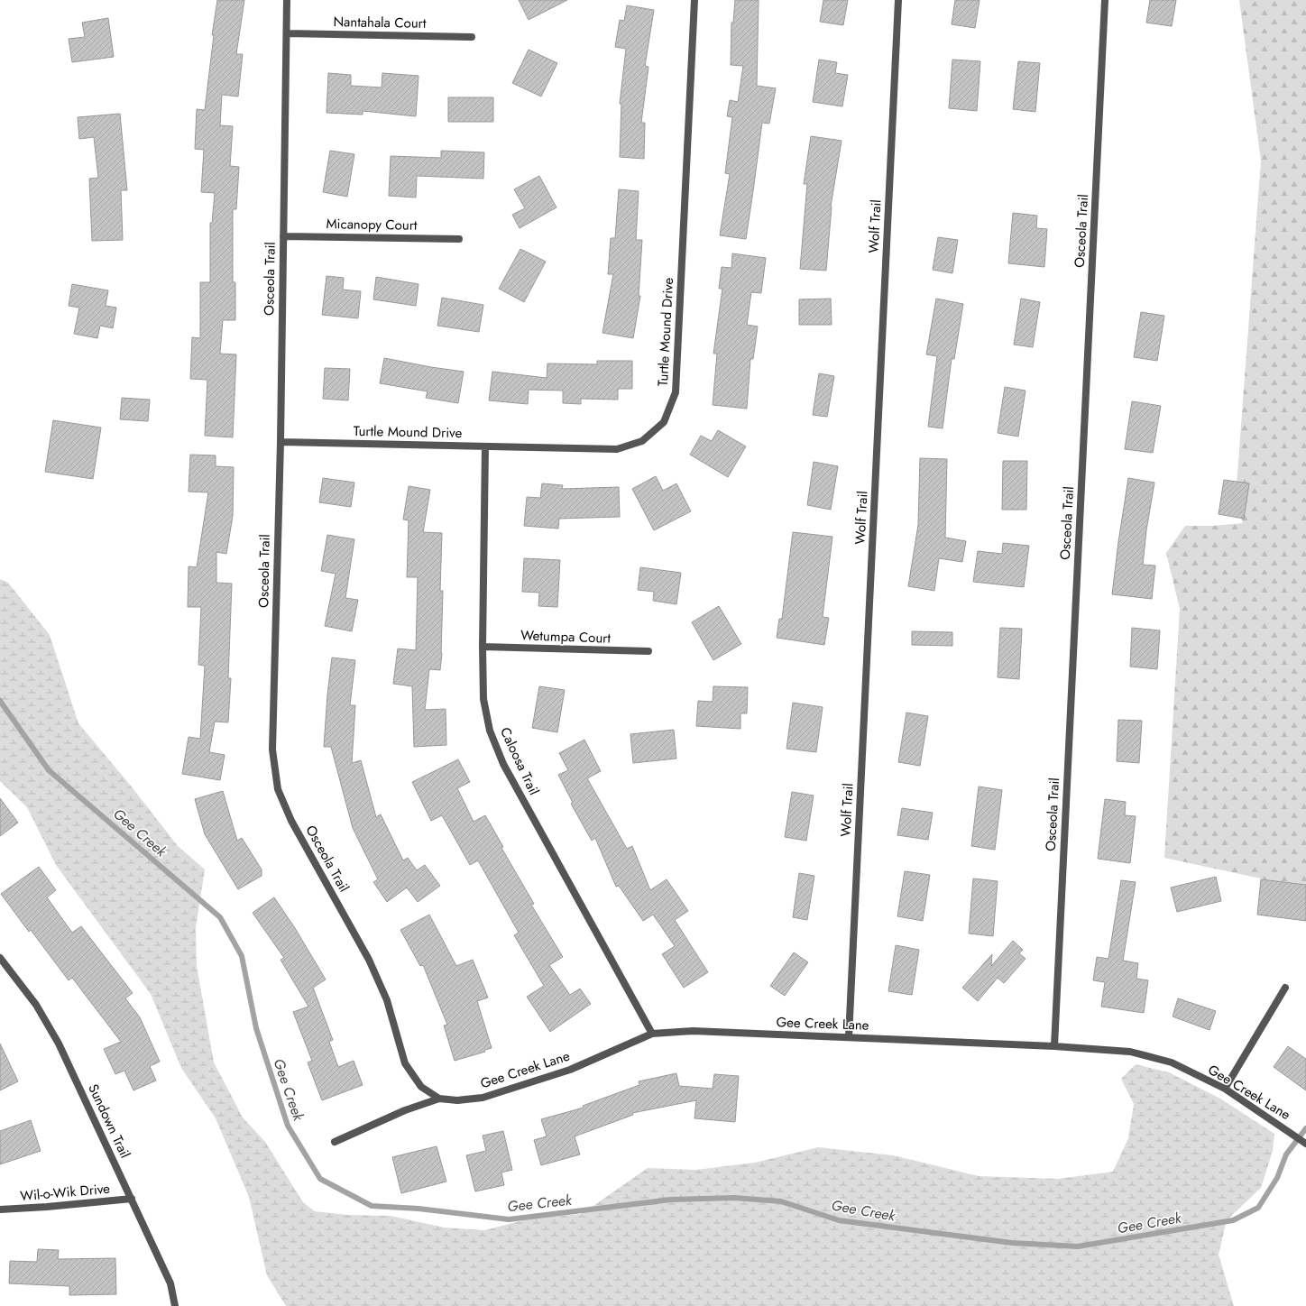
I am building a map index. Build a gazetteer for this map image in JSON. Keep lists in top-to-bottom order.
{
  "streets": {
    "street": [
      "Nantahala Court",
      "Micanopy Court",
      "Wolf Trail",
      "Osceola Trail",
      "Turtle Mound Drive",
      "Wetumpa Court",
      "Caloosa Trail",
      "Gee Creek Lane",
      "Sundown Trail",
      "Wil-o-Wik Drive"
    ]
  },
  "crossings": [
    ["Nantahala Court", "Osceola Trail"],
    ["Micanopy Court", "Osceola Trail"],
    ["Wolf Trail", "Gee Creek Lane"],
    ["Osceola Trail", "Turtle Mound Drive"],
    ["Osceola Trail", "Gee Creek Lane"],
    ["Turtle Mound Drive", "Caloosa Trail"],
    ["Wetumpa Court", "Caloosa Trail"],
    ["Caloosa Trail", "Gee Creek Lane"],
    ["Sundown Trail", "Wil-o-Wik Drive"]
  ],
  "water": ["Gee Creek"]
}
